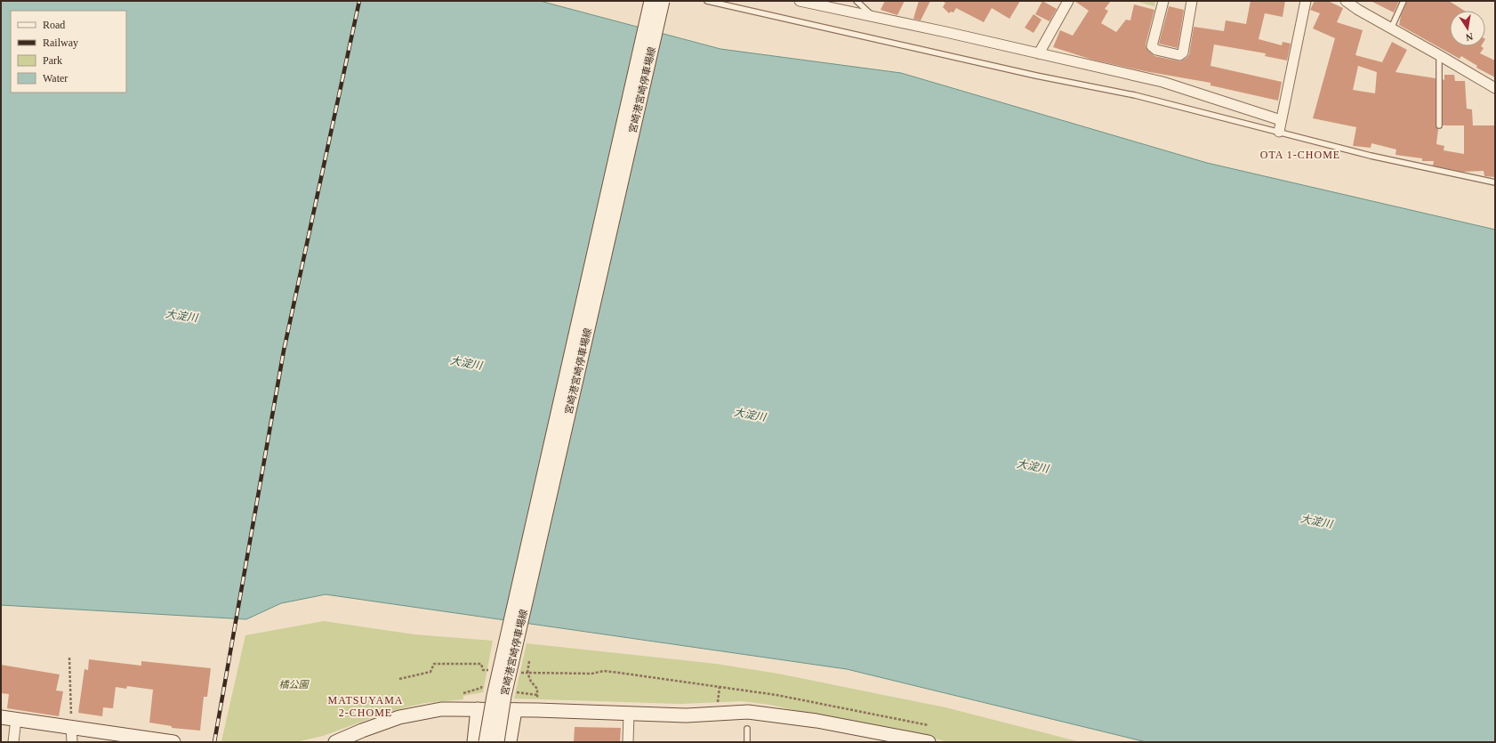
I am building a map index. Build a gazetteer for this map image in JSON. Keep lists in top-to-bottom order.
{
  "streets": {
    "main road": ["宮崎港宮崎停車場線"]
  },
  "districts": ["OTA 1-CHOME", "MATSUYAMA 2-CHOME"],
  "water": ["大淀川"],
  "parks": ["橘公園"],
  "legend": [
    "Road",
    "Railway",
    "Park",
    "Water"
  ],
  "north": "bottom"
}
